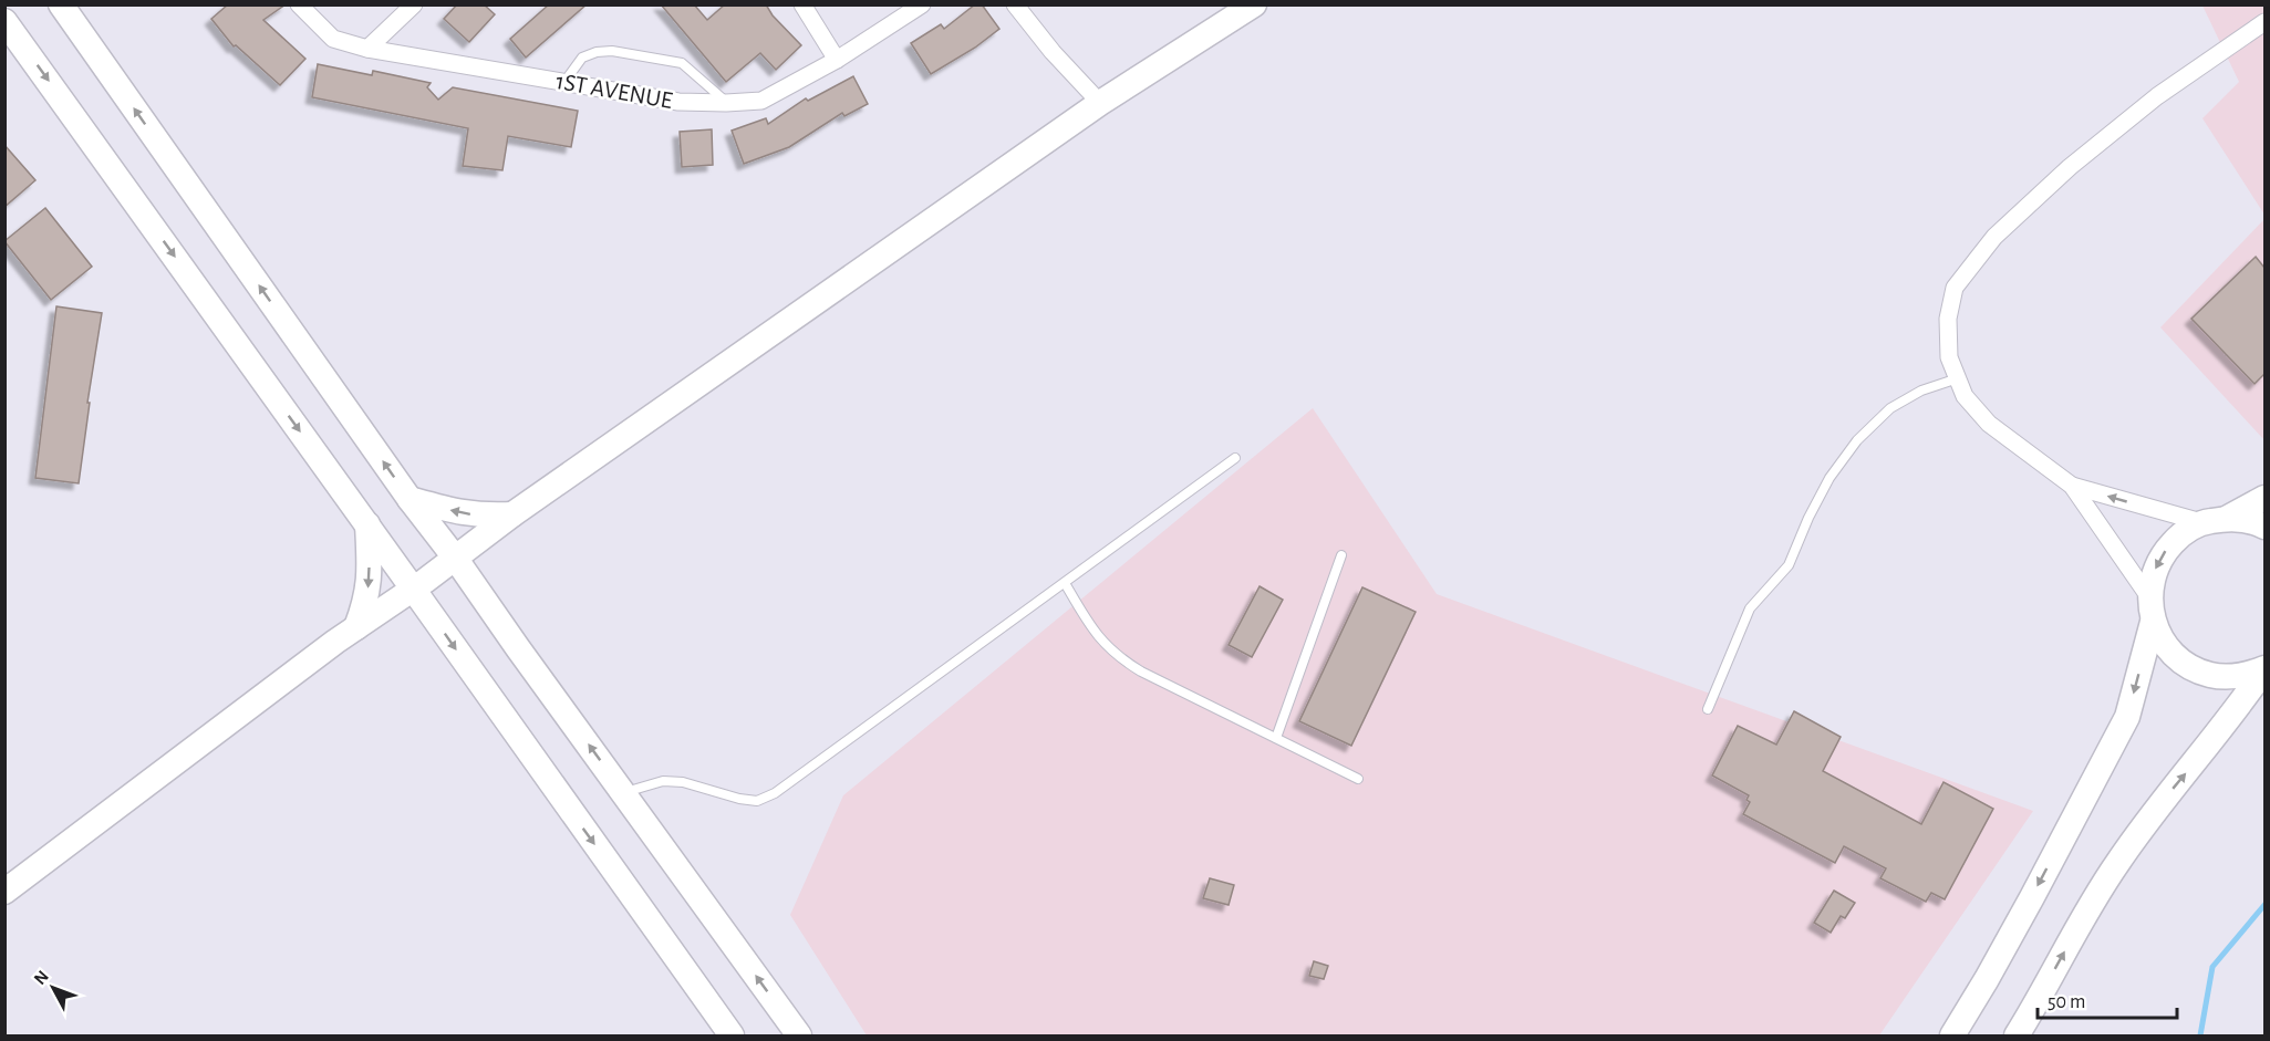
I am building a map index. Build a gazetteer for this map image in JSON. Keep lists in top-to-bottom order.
{
  "streets": {
    "street": ["1ST AVENUE"]
  },
  "scale_bar": "50 m",
  "north": "top left"
}
